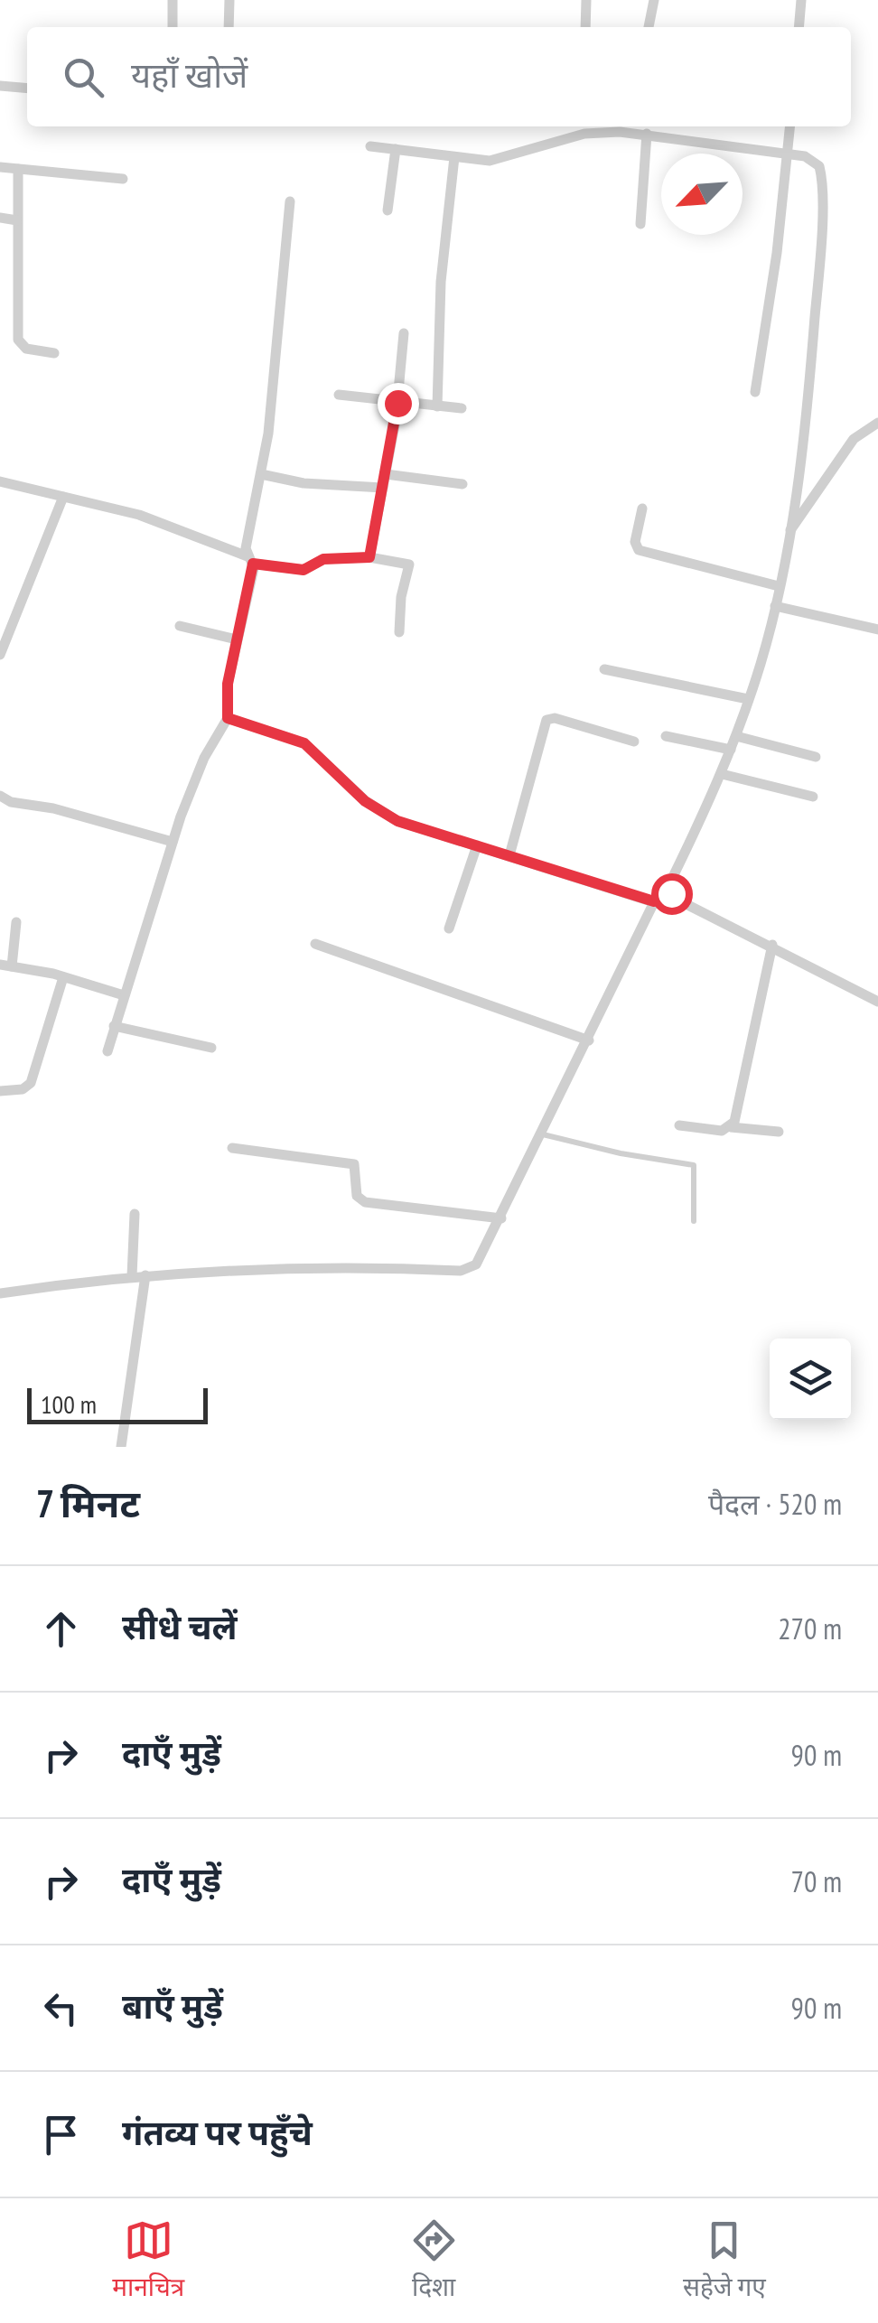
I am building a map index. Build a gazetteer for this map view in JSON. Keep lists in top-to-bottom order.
{
  "scale_bar": "100 m",
  "north": "bottom left",
  "page": {
    "search": "यहाँ खोजें",
    "scale": "100 m",
    "heading": ["7 मिनट", "पैदल · 520 m"],
    "list": [
      ["सीधे चलें", "270 m"],
      ["दाएँ मुड़ें", "90 m"],
      ["दाएँ मुड़ें", "70 m"],
      ["बाएँ मुड़ें", "90 m"],
      "गंतव्य पर पहुँचे"
    ],
    "nav": ["मानचित्र", "दिशा", "सहेजे गए"]
  }
}
